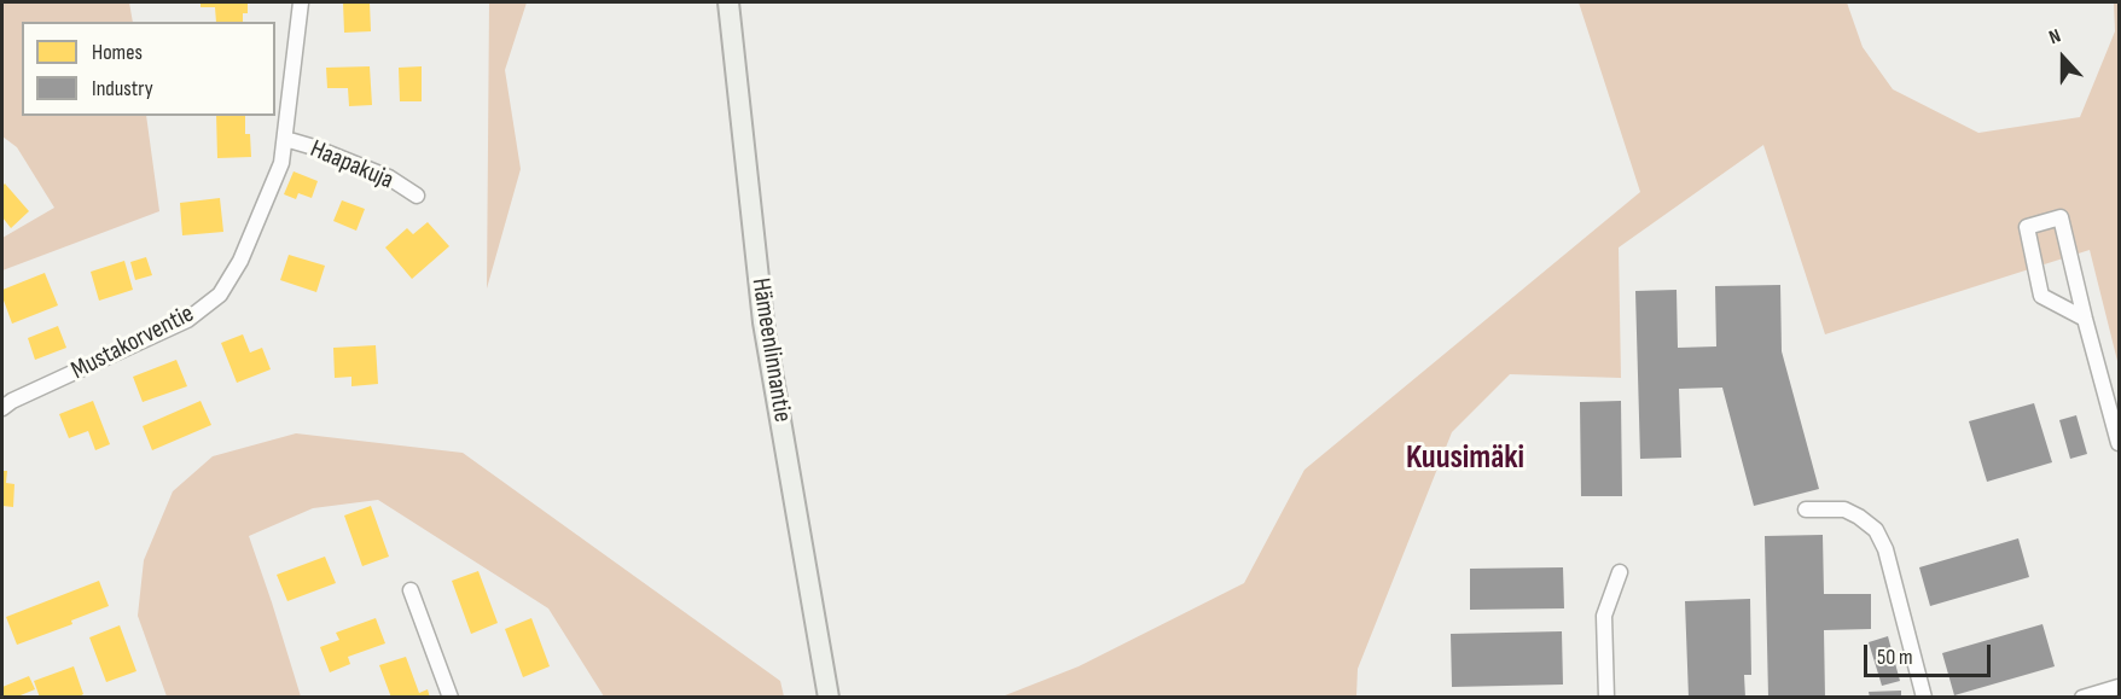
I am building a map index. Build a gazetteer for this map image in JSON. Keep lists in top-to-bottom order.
{
  "streets": {
    "main road": ["Hämeenlinnantie"],
    "street": ["Haapakuja", "Mustakorventie"]
  },
  "crossings": [
    ["Haapakuja", "Mustakorventie"]
  ],
  "districts": ["Kuusimäki"],
  "legend": ["Homes", "Industry"],
  "scale_bar": "50 m",
  "north": "top"
}
